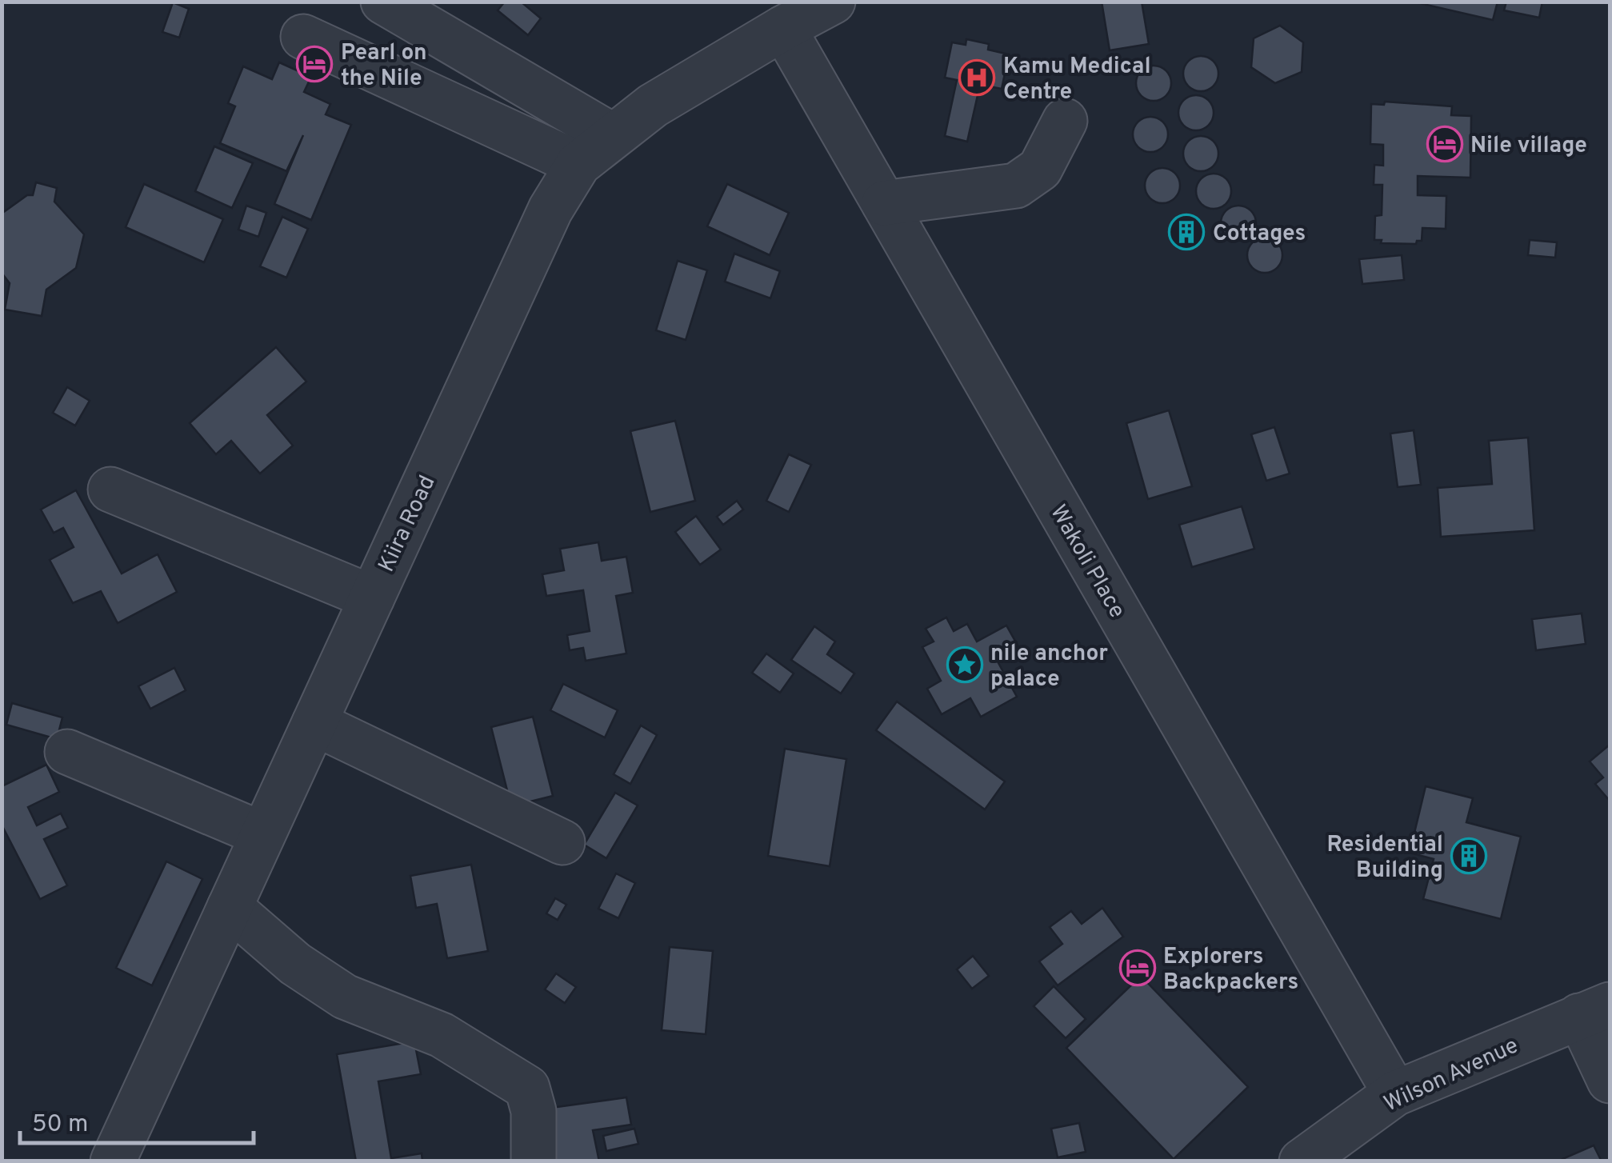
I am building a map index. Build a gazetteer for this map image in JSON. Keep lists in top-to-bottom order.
{
  "streets": {
    "street": ["Kiira Road", "Wakoli Place", "Wilson Avenue"]
  },
  "crossings": [
    ["Kiira Road", "Wakoli Place"],
    ["Wakoli Place", "Wilson Avenue"]
  ],
  "places": {
    "hotel": ["Pearl on the Nile", "Nile village", "Explorers Backpackers"],
    "hospital": ["Kamu Medical Centre"],
    "building": ["Cottages", "Residential Building"],
    "place": ["nile anchor palace"]
  },
  "scale_bar": "50 m"
}
